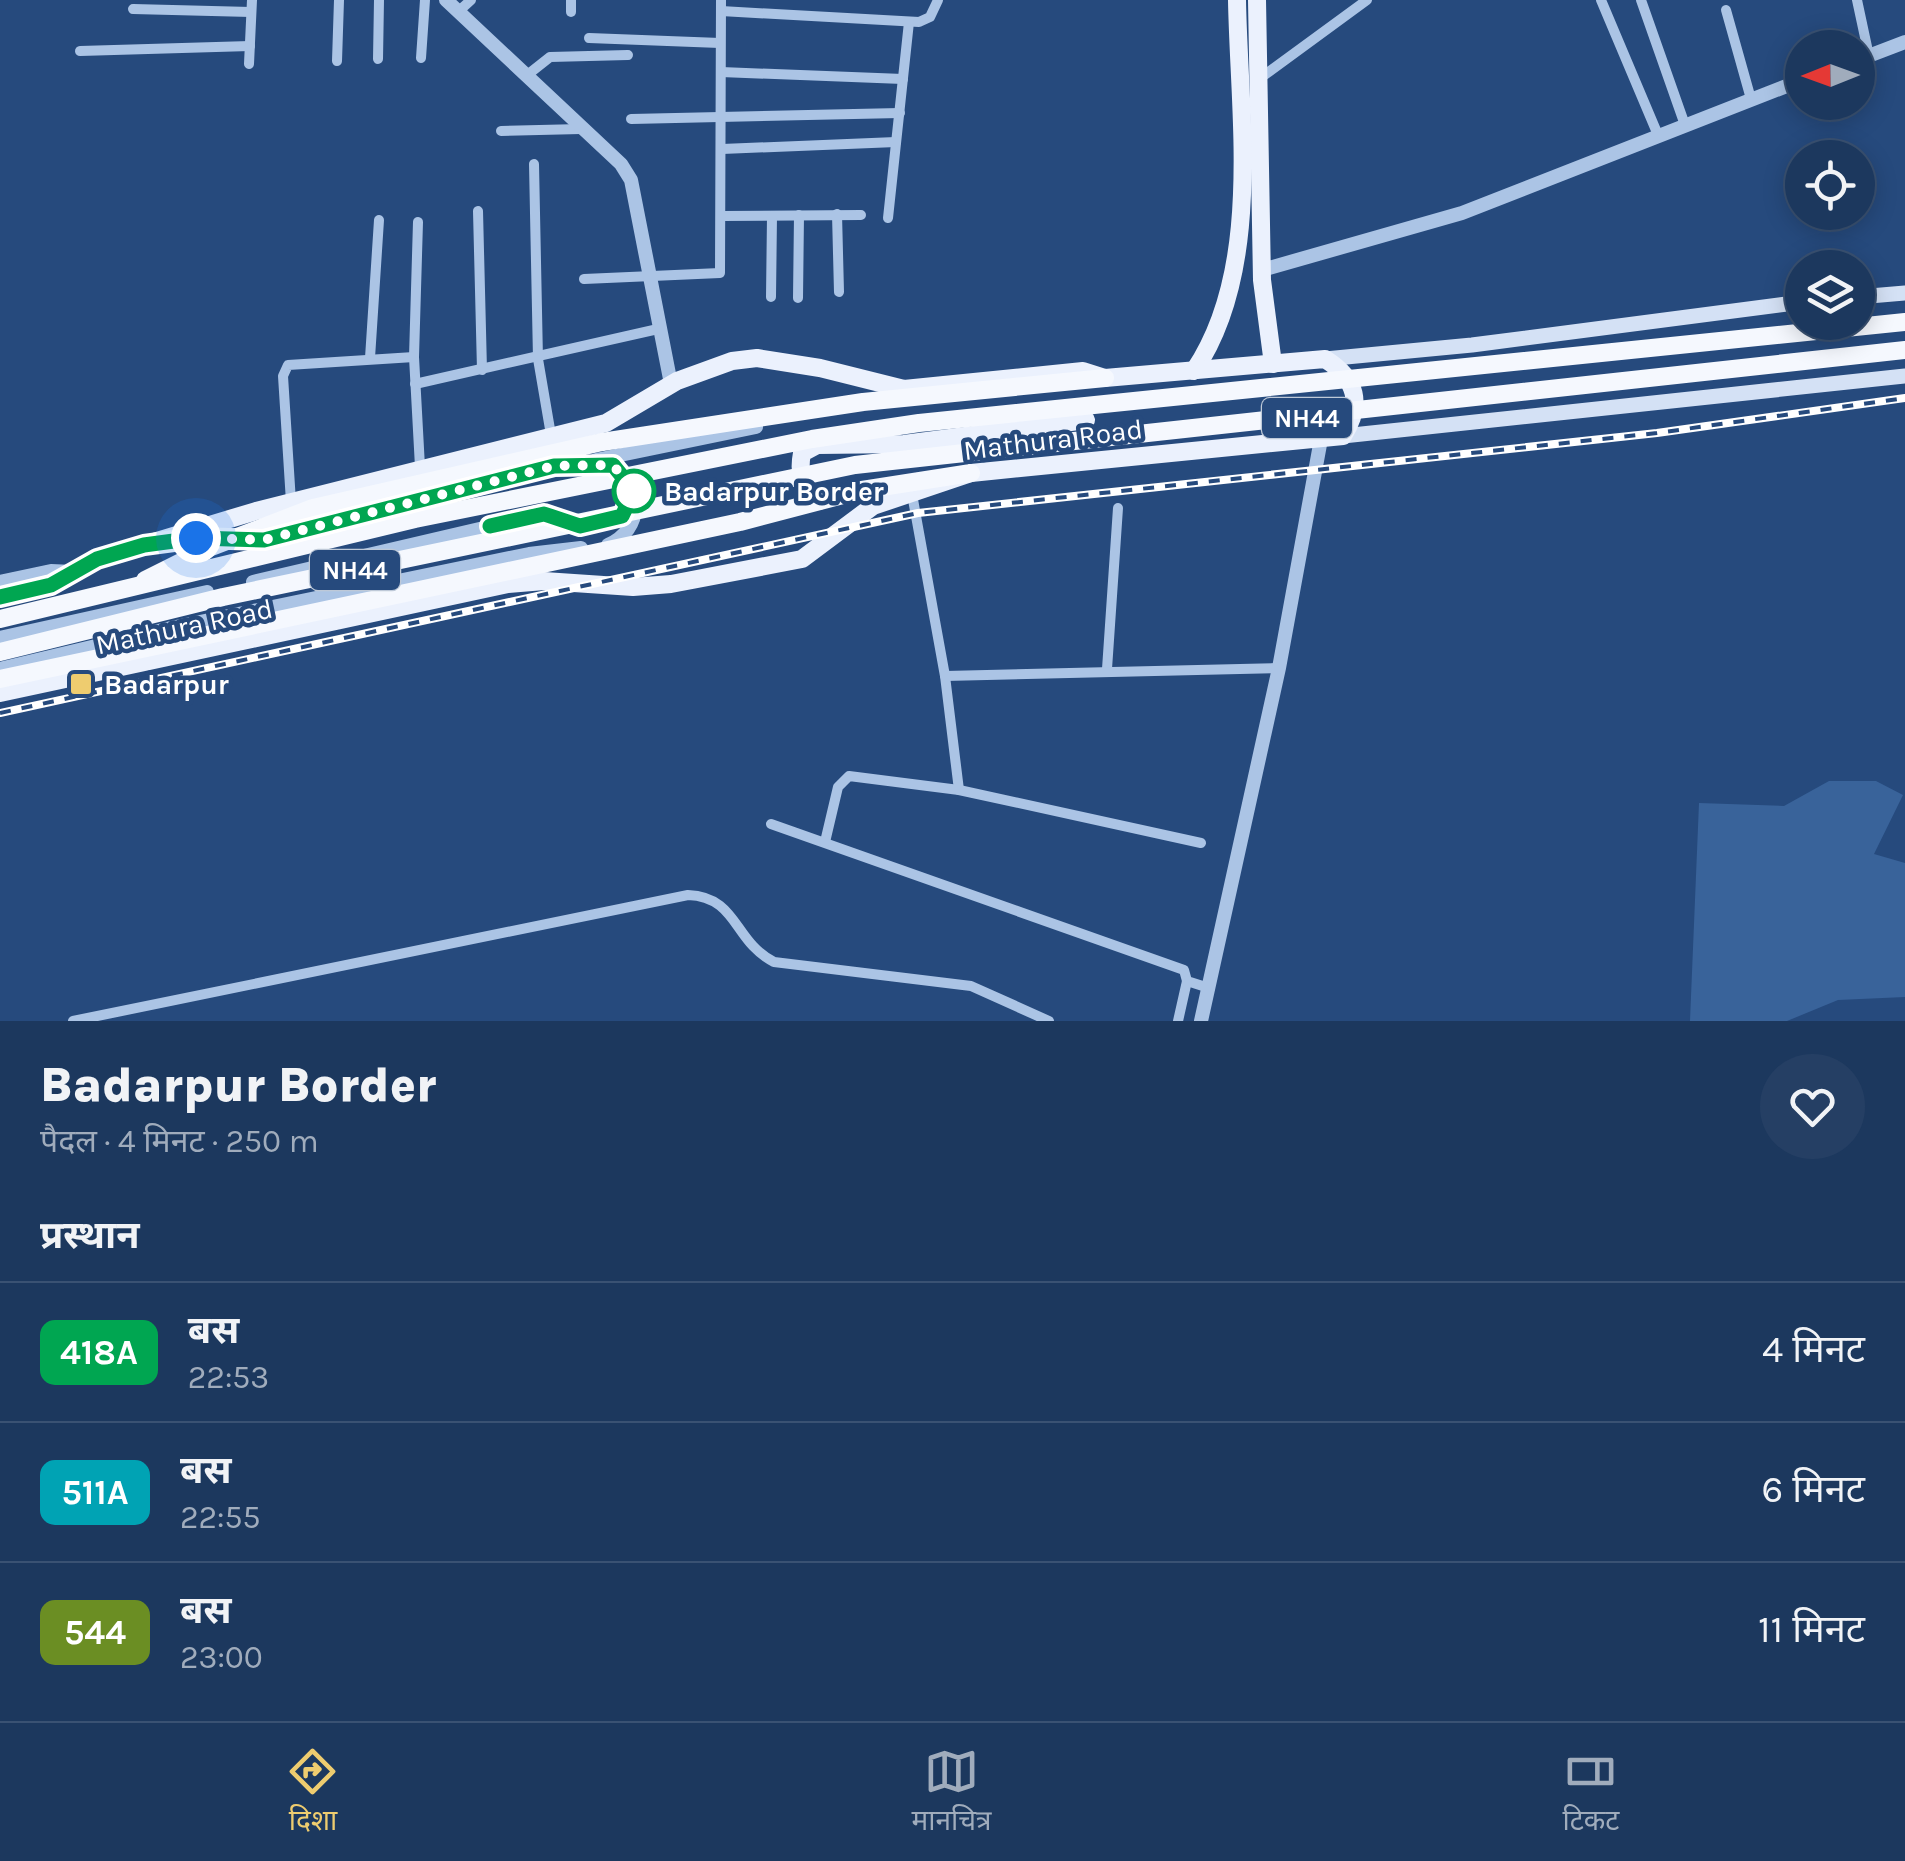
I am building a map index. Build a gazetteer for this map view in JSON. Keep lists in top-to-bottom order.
{
  "streets": {
    "highway": ["NH44", "Mathura Road"]
  },
  "places": {
    "other": ["Badarpur Border"],
    "transit": ["Badarpur"]
  },
  "lines": ["bus line 418A"],
  "north": "left",
  "page": {
    "heading": [
      ["Badarpur Border", "पैदल · 4 मिनट · 250 m"],
      "प्रस्थान"
    ],
    "list": [
      {
        "mark": "418A",
        "name": "बस",
        "note": "22:53",
        "value": "4 मिनट"
      },
      {
        "mark": "511A",
        "name": "बस",
        "note": "22:55",
        "value": "6 मिनट"
      },
      {
        "mark": "544",
        "name": "बस",
        "note": "23:00",
        "value": "11 मिनट"
      }
    ],
    "tabs": ["दिशा", "मानचित्र", "टिकट"]
  }
}
